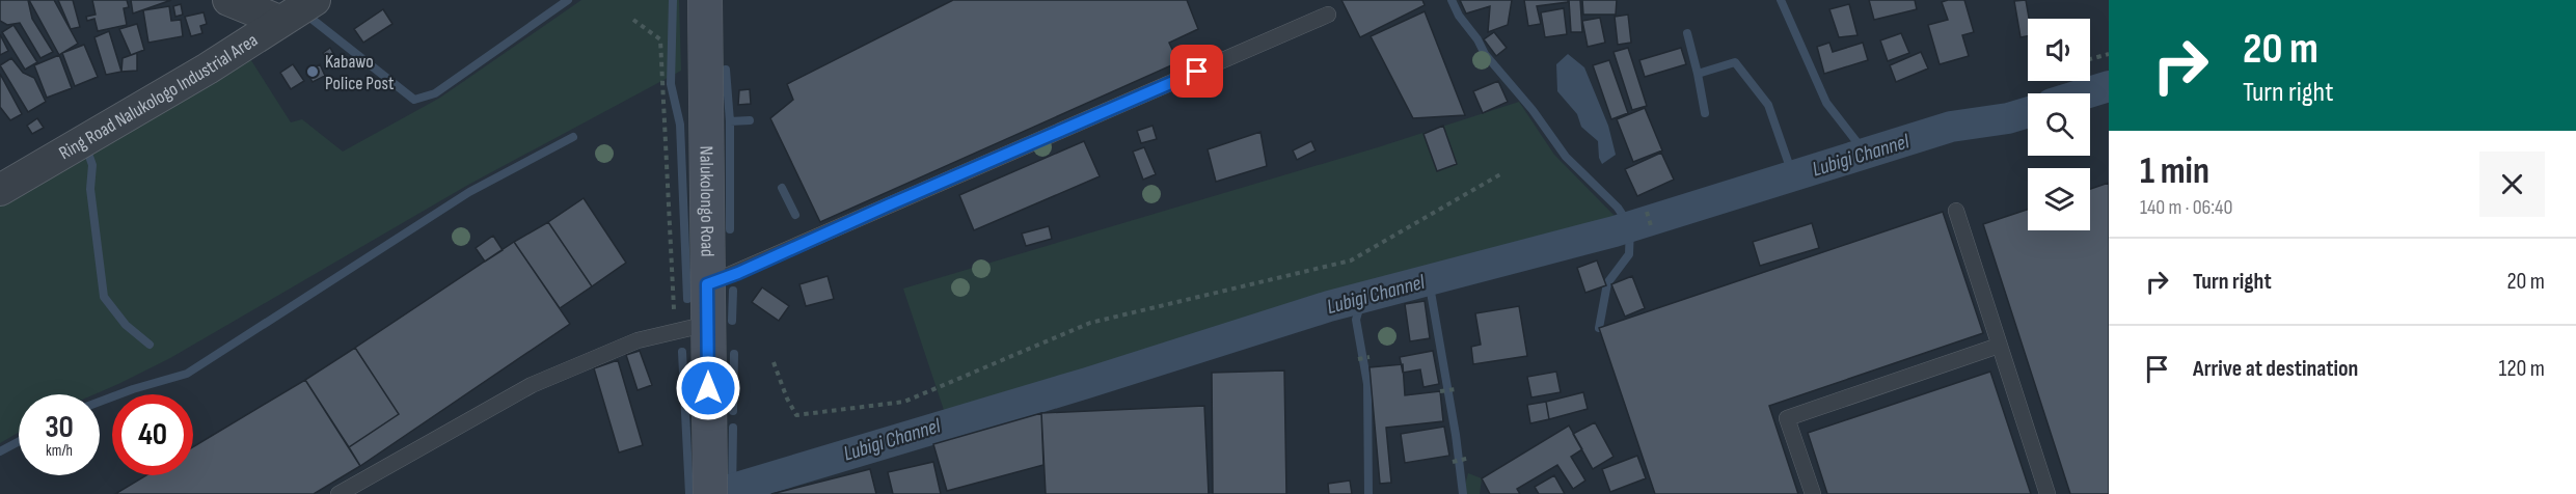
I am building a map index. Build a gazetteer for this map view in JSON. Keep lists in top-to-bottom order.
{
  "streets": {
    "street": ["Ring Road Nalukologo Industrial Area", "Nalukolongo Road"]
  },
  "water": ["Lubigi Channel"],
  "places": ["Kabawo Police Post"],
  "page": {
    "turn": ["20 m", "Turn right"],
    "heading": ["1 min", "140 m · 06:40"],
    "list": [
      {
        "name": "Turn right",
        "value": "20 m"
      },
      {
        "name": "Arrive at destination",
        "value": "120 m"
      }
    ],
    "speed": "30 km/h",
    "limit": "40"
  }
}
